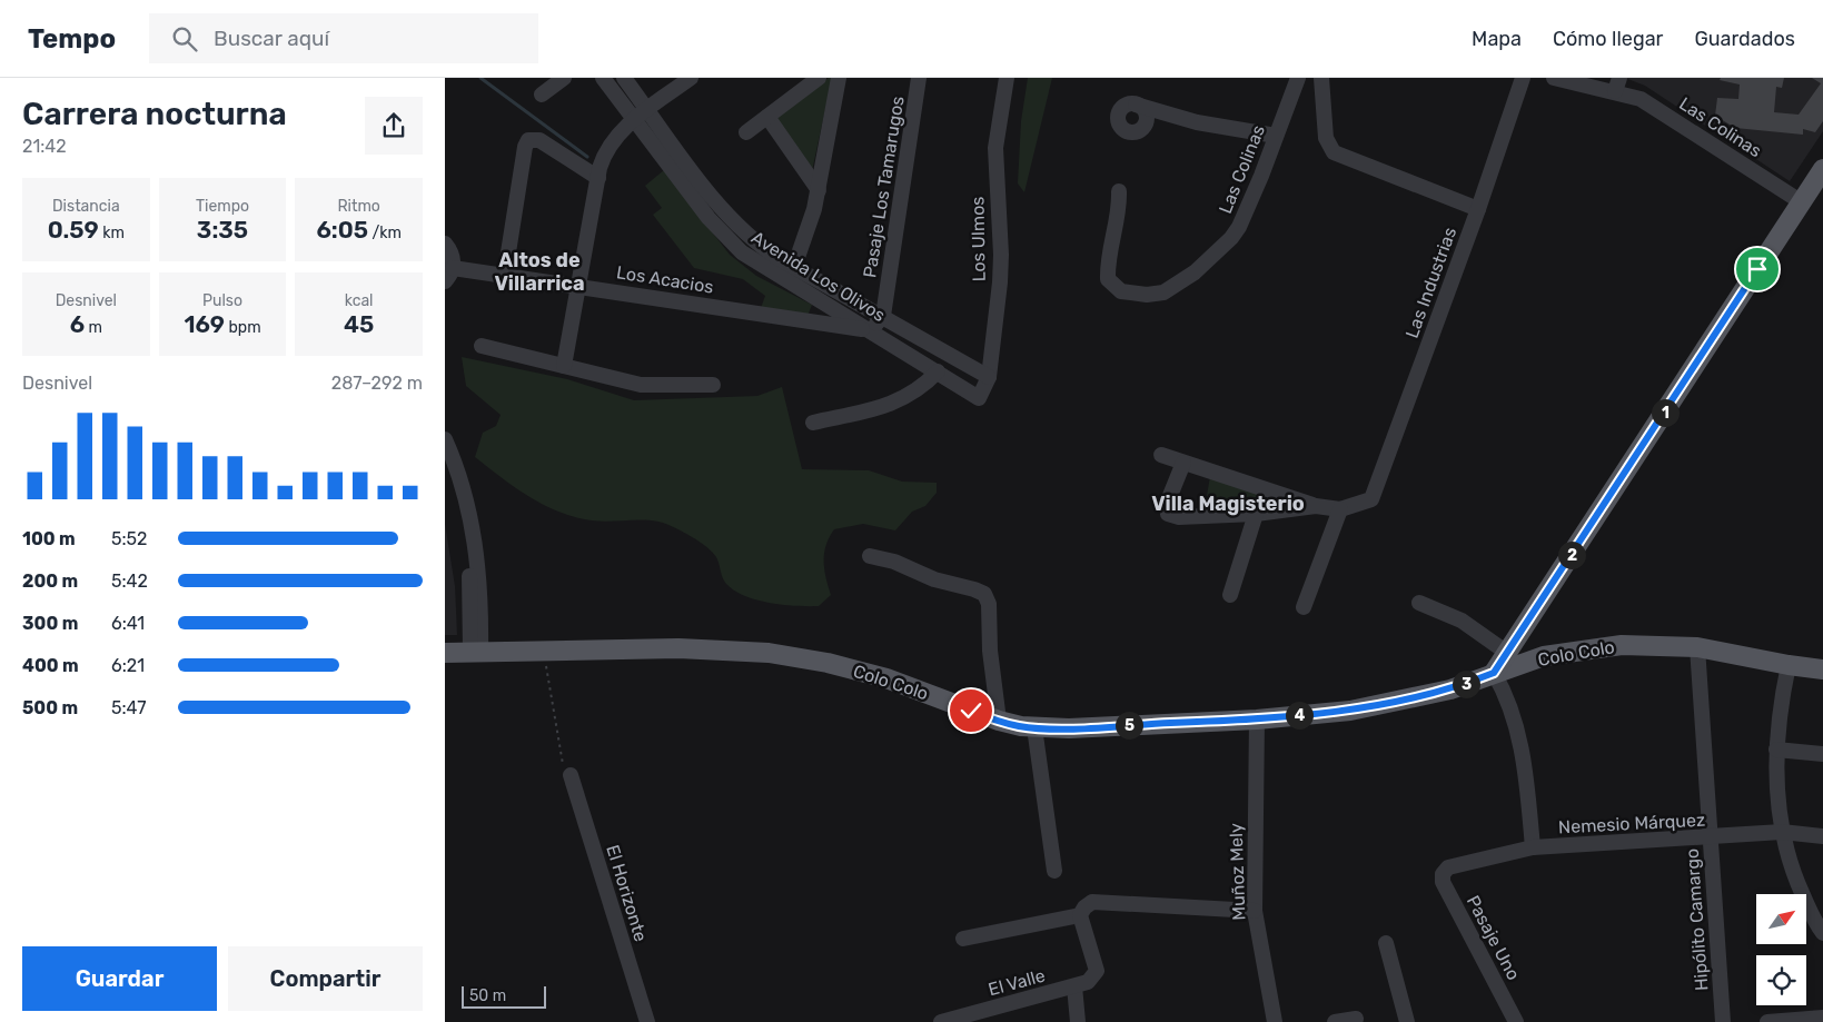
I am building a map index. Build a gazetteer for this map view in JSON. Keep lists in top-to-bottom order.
{
  "streets": {
    "main road": ["Colo Colo"],
    "street": [
      "Las Colinas",
      "Pasaje Los Tamarugos",
      "Los Ulmos",
      "Avenida Los Olivos",
      "Los Acacios",
      "Las Industrias",
      "Nemesio Márquez",
      "Muñoz Mely",
      "El Horizonte",
      "Hipólito Camargo",
      "Pasaje Uno",
      "El Valle"
    ]
  },
  "crossings": [
    ["Pasaje Los Tamarugos", "Avenida Los Olivos"],
    ["Los Ulmos", "Avenida Los Olivos"],
    ["Avenida Los Olivos", "Los Acacios"],
    ["Colo Colo", "Muñoz Mely"],
    ["Colo Colo", "Hipólito Camargo"],
    ["Nemesio Márquez", "Hipólito Camargo"],
    ["Nemesio Márquez", "Pasaje Uno"]
  ],
  "districts": ["Altos de Villarrica", "Villa Magisterio"],
  "scale_bar": "50 m",
  "north": "top right",
  "page": {
    "header": "Tempo",
    "search": "Buscar aquí",
    "nav": ["Mapa", "Cómo llegar", "Guardados"],
    "heading": ["Carrera nocturna", "21:42"],
    "stats": [
      ["Distancia", "0.59 km"],
      ["Tiempo", "3:35"],
      ["Ritmo", "6:05 /km"],
      ["Desnivel", "6 m"],
      ["Pulso", "169 bpm"],
      ["kcal", "45"]
    ],
    "chart": ["Desnivel", "287–292 m"],
    "pins": [
      "1",
      "2",
      "3",
      "4",
      "5"
    ],
    "list": [
      {
        "name": "100 m",
        "note": "5:52"
      },
      {
        "name": "200 m",
        "note": "5:42"
      },
      {
        "name": "300 m",
        "note": "6:41"
      },
      {
        "name": "400 m",
        "note": "6:21"
      },
      {
        "name": "500 m",
        "note": "5:47"
      }
    ],
    "buttons": ["Guardar", "Compartir"],
    "scale": "50 m"
  }
}
